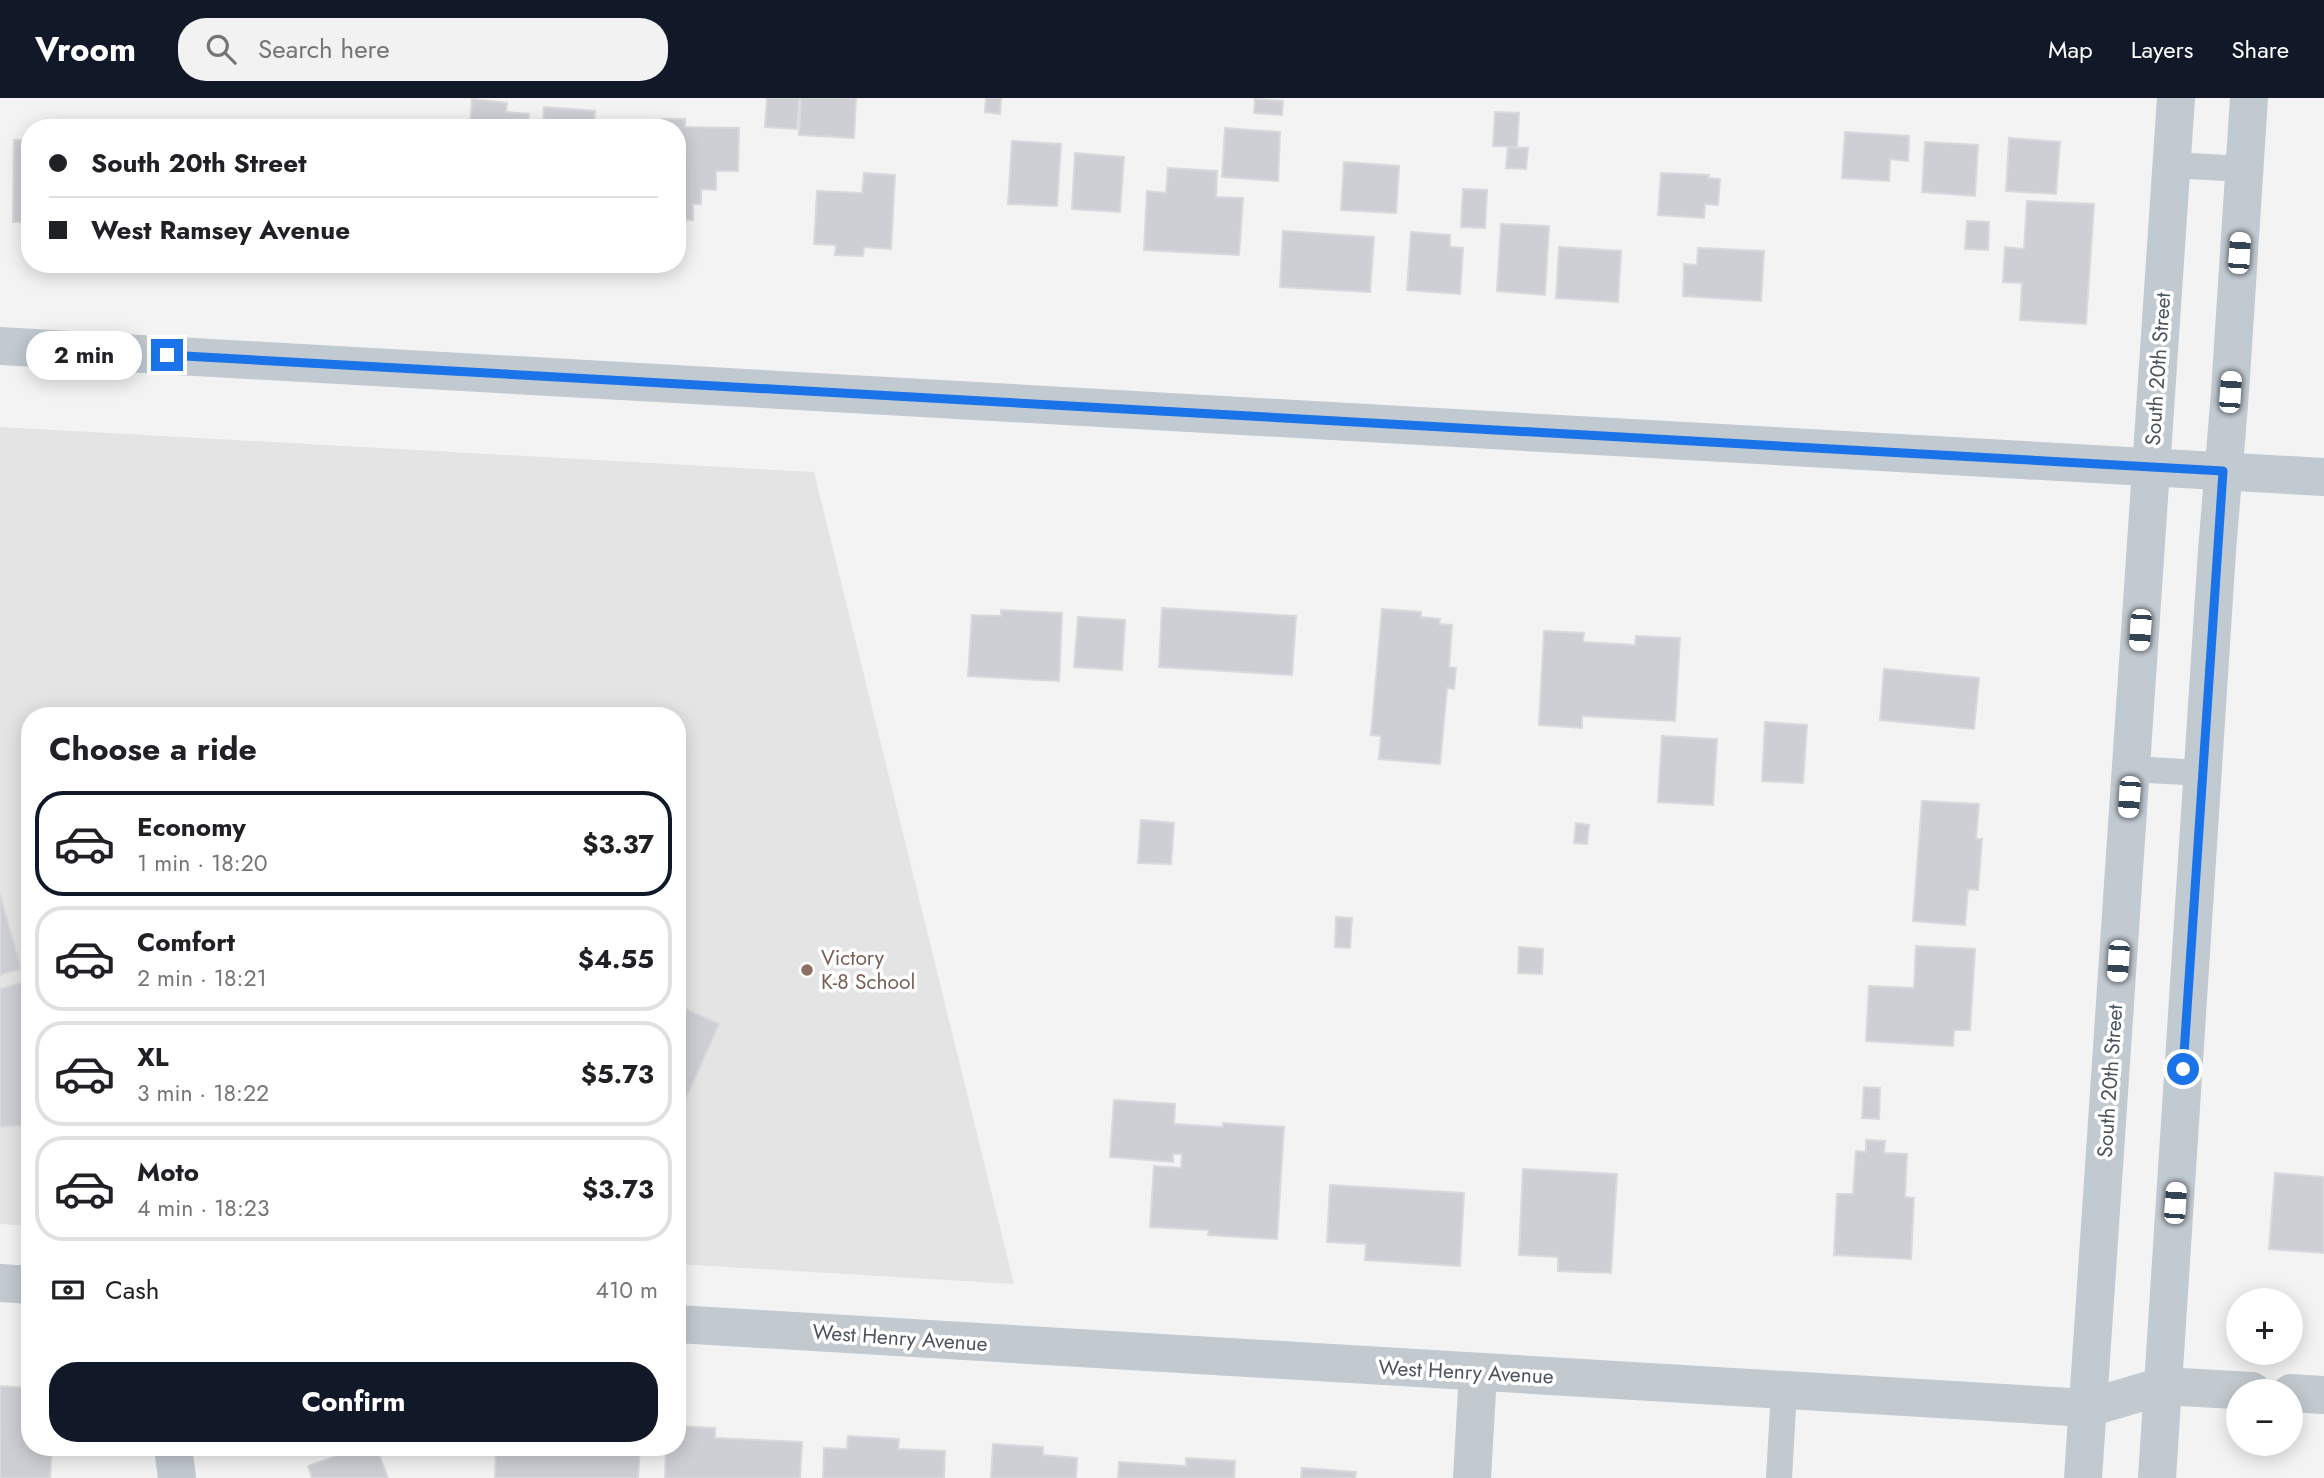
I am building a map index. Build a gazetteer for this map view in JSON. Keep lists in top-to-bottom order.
{
  "streets": {
    "street": ["South 20th Street", "West Henry Avenue"]
  },
  "crossings": [
    ["South 20th Street", "West Henry Avenue"]
  ],
  "places": ["Victory K-8 School"],
  "page": {
    "header": "Vroom",
    "search": "Search here",
    "nav": ["Map", "Layers", "Share"],
    "banner": ["South 20th Street", "West Ramsey Avenue"],
    "bubble": "2 min",
    "heading": "Choose a ride",
    "list": [
      {
        "name": "Economy",
        "note": "1 min · 18:20",
        "value": "$3.37"
      },
      {
        "name": "Comfort",
        "note": "2 min · 18:21",
        "value": "$4.55"
      },
      {
        "name": "XL",
        "note": "3 min · 18:22",
        "value": "$5.73"
      },
      {
        "name": "Moto",
        "note": "4 min · 18:23",
        "value": "$3.73"
      }
    ],
    "pay": ["Cash", "410 m"],
    "map_buttons": ["+", "−"],
    "buttons": "Confirm"
  }
}
